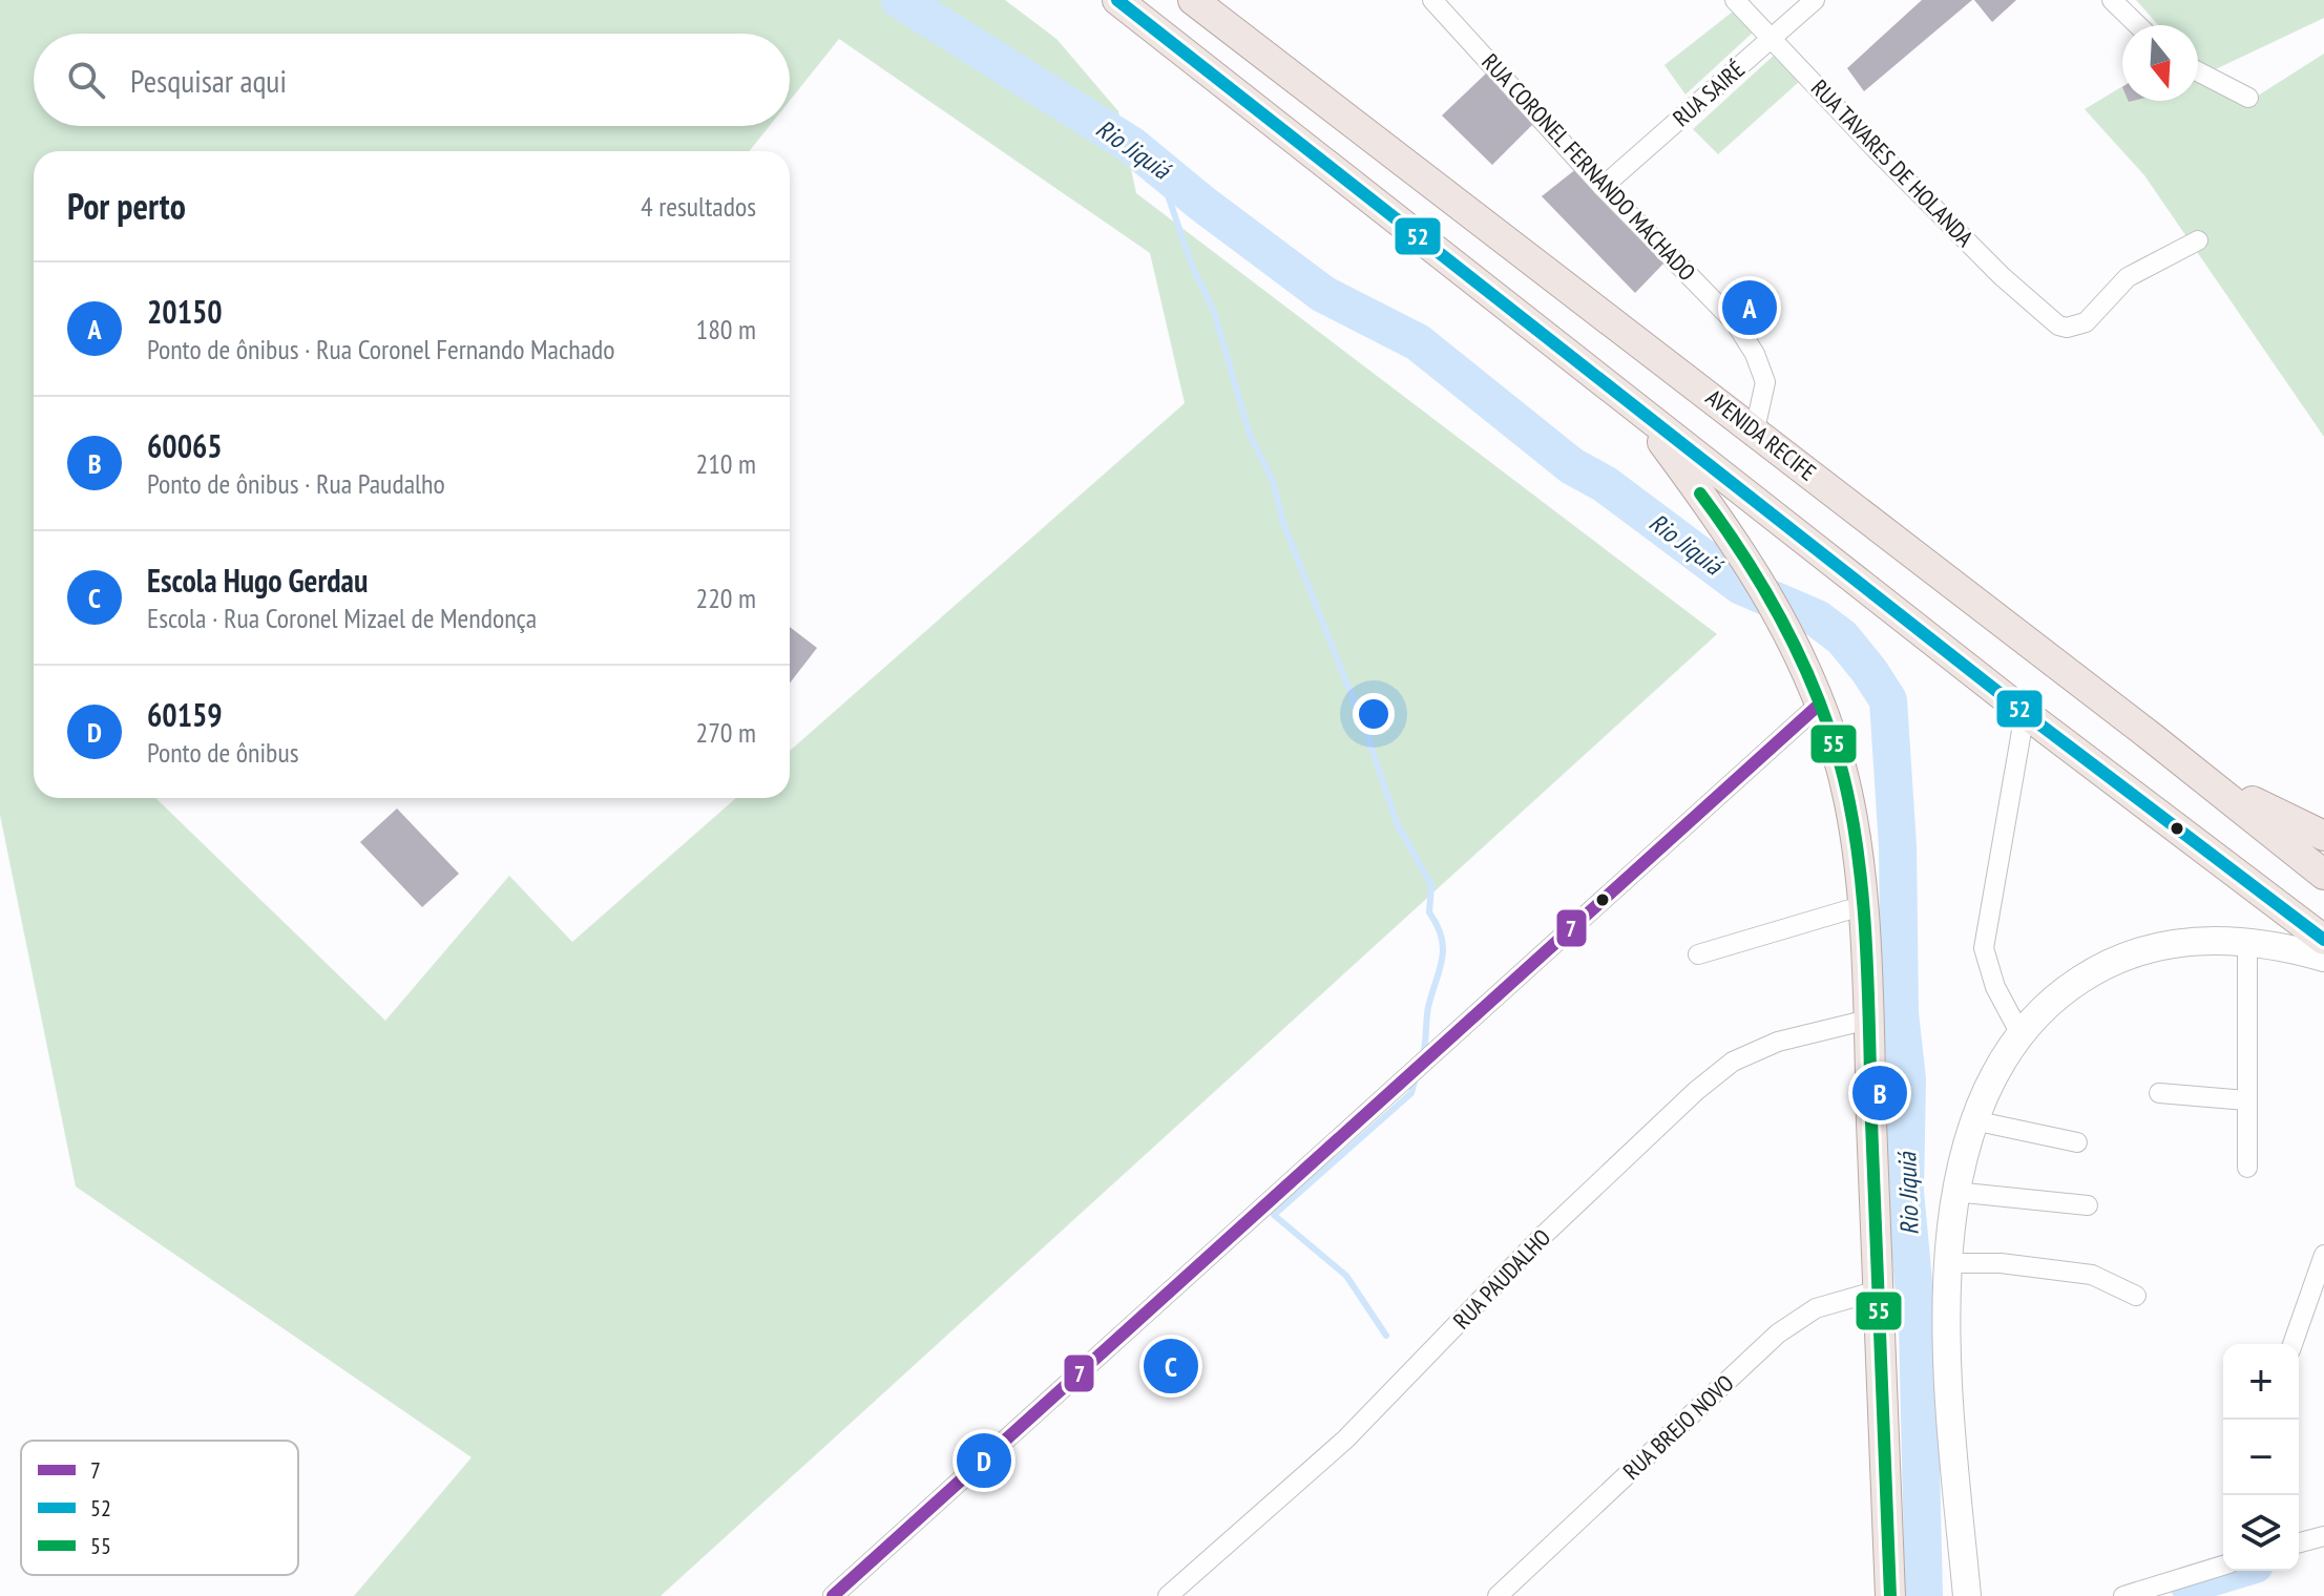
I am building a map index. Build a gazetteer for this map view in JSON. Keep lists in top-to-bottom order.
{
  "streets": {
    "main road": ["AVENIDA RECIFE"],
    "street": [
      "RUA SAIRÉ",
      "RUA TAVARES DE HOLANDA",
      "RUA CORONEL FERNANDO MACHADO",
      "RUA PAUDALHO",
      "RUA BREJO NOVO"
    ]
  },
  "crossings": [
    ["RUA SAIRÉ", "RUA TAVARES DE HOLANDA"],
    ["RUA SAIRÉ", "RUA CORONEL FERNANDO MACHADO"],
    ["RUA CORONEL FERNANDO MACHADO", "AVENIDA RECIFE"]
  ],
  "water": ["Rio Jiquiá"],
  "lines": ["transit line 52", "transit line 55", "transit line 7"],
  "legend": ["7", "52", "55"],
  "north": "bottom",
  "page": {
    "search": "Pesquisar aqui",
    "heading": ["Por perto", "4 resultados"],
    "list": [
      {
        "mark": "A",
        "name": "20150",
        "note": "Ponto de ônibus · Rua Coronel Fernando Machado",
        "value": "180 m"
      },
      {
        "mark": "B",
        "name": "60065",
        "note": "Ponto de ônibus · Rua Paudalho",
        "value": "210 m"
      },
      {
        "mark": "C",
        "name": "Escola Hugo Gerdau",
        "note": "Escola · Rua Coronel Mizael de Mendonça",
        "value": "220 m"
      },
      {
        "mark": "D",
        "name": "60159",
        "note": "Ponto de ônibus",
        "value": "270 m"
      }
    ],
    "pins": [
      "A",
      "B",
      "C",
      "D"
    ],
    "map_buttons": ["+", "−"]
  }
}
